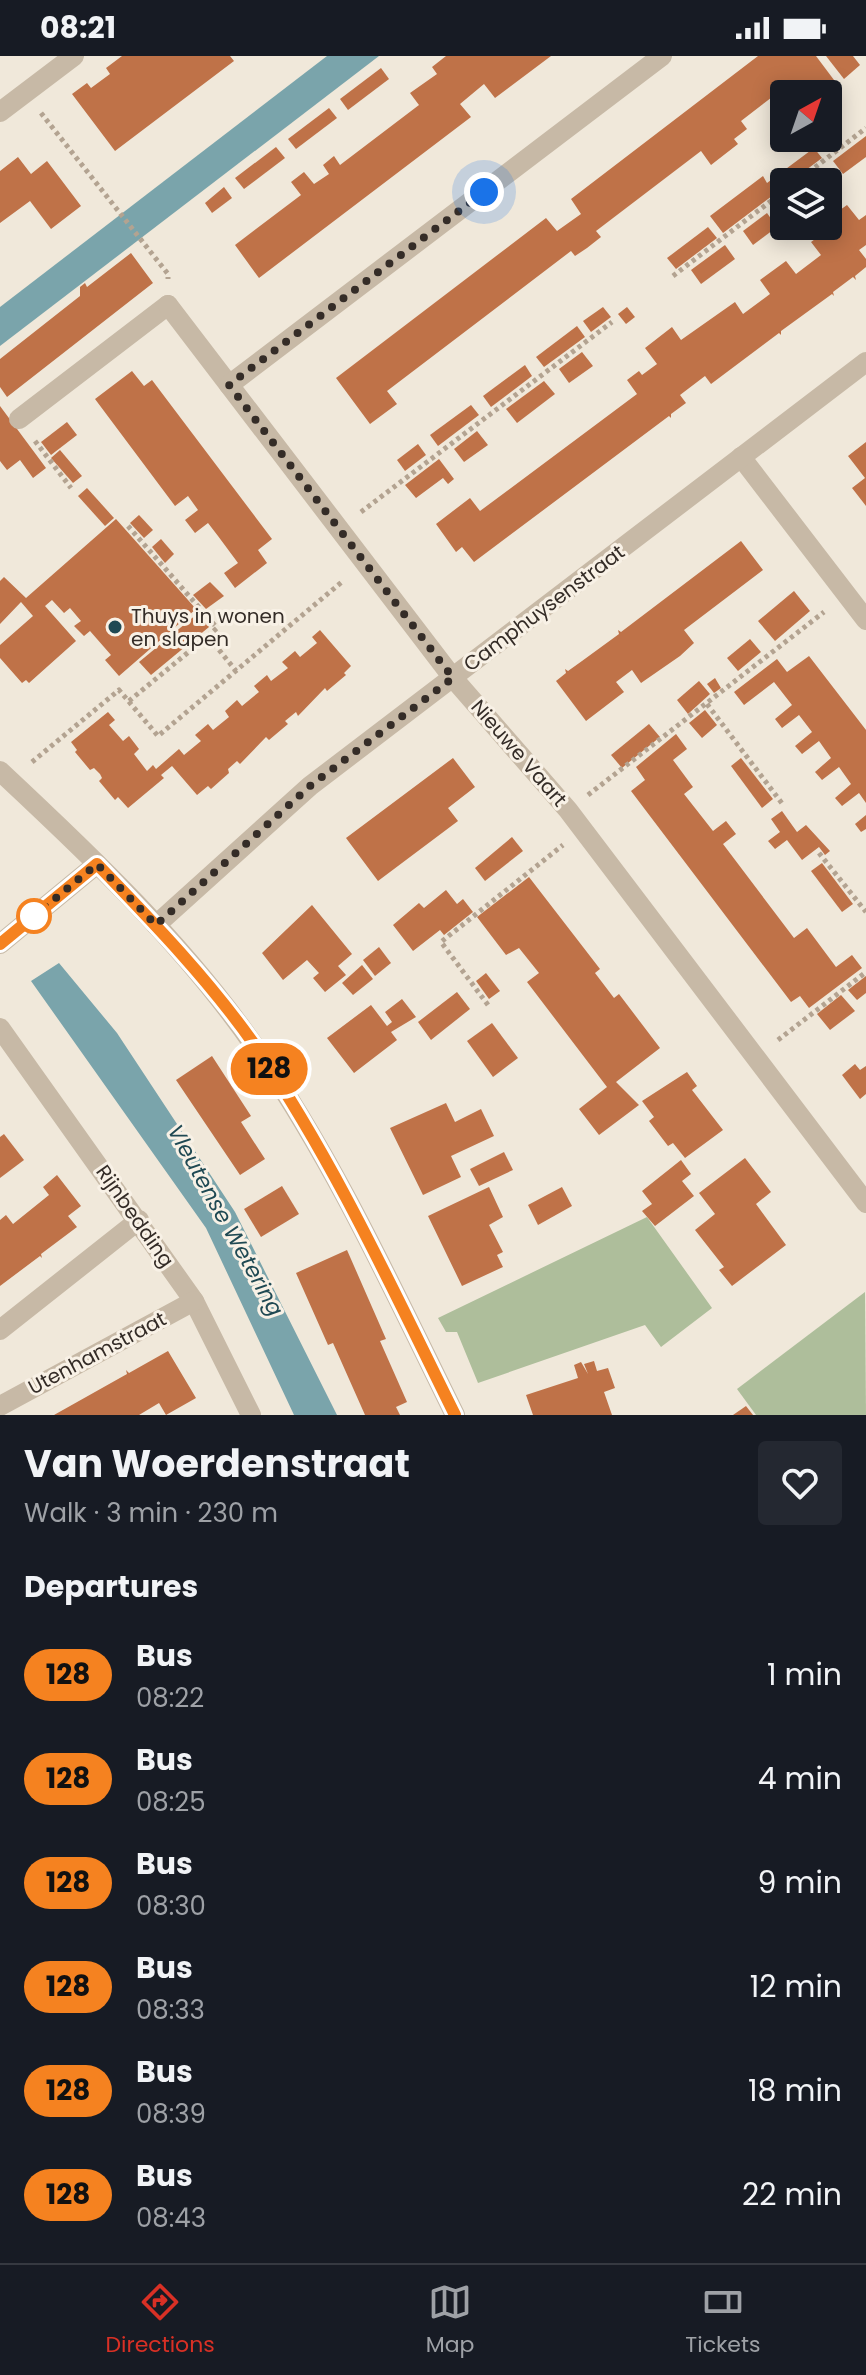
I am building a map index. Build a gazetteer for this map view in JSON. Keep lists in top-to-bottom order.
{
  "streets": {
    "street": [
      "Camphuysenstraat",
      "Nieuwe Vaart",
      "Rijnbedding",
      "Utenhamstraat"
    ]
  },
  "crossings": [
    ["Camphuysenstraat", "Nieuwe Vaart"],
    ["Rijnbedding", "Utenhamstraat"]
  ],
  "water": ["Vleutense Wetering"],
  "places": ["Thuys in wonen en slapen"],
  "lines": ["bus line 128"],
  "north": "top right",
  "page": {
    "status": "08:21",
    "on_map": "128",
    "heading": [
      ["Van Woerdenstraat", "Walk · 3 min · 230 m"],
      "Departures"
    ],
    "list": [
      {
        "mark": "128",
        "name": "Bus",
        "note": "08:22",
        "value": "1 min"
      },
      {
        "mark": "128",
        "name": "Bus",
        "note": "08:25",
        "value": "4 min"
      },
      {
        "mark": "128",
        "name": "Bus",
        "note": "08:30",
        "value": "9 min"
      },
      {
        "mark": "128",
        "name": "Bus",
        "note": "08:33",
        "value": "12 min"
      },
      {
        "mark": "128",
        "name": "Bus",
        "note": "08:39",
        "value": "18 min"
      },
      {
        "mark": "128",
        "name": "Bus",
        "note": "08:43",
        "value": "22 min"
      }
    ],
    "tabs": ["Directions", "Map", "Tickets"]
  }
}
